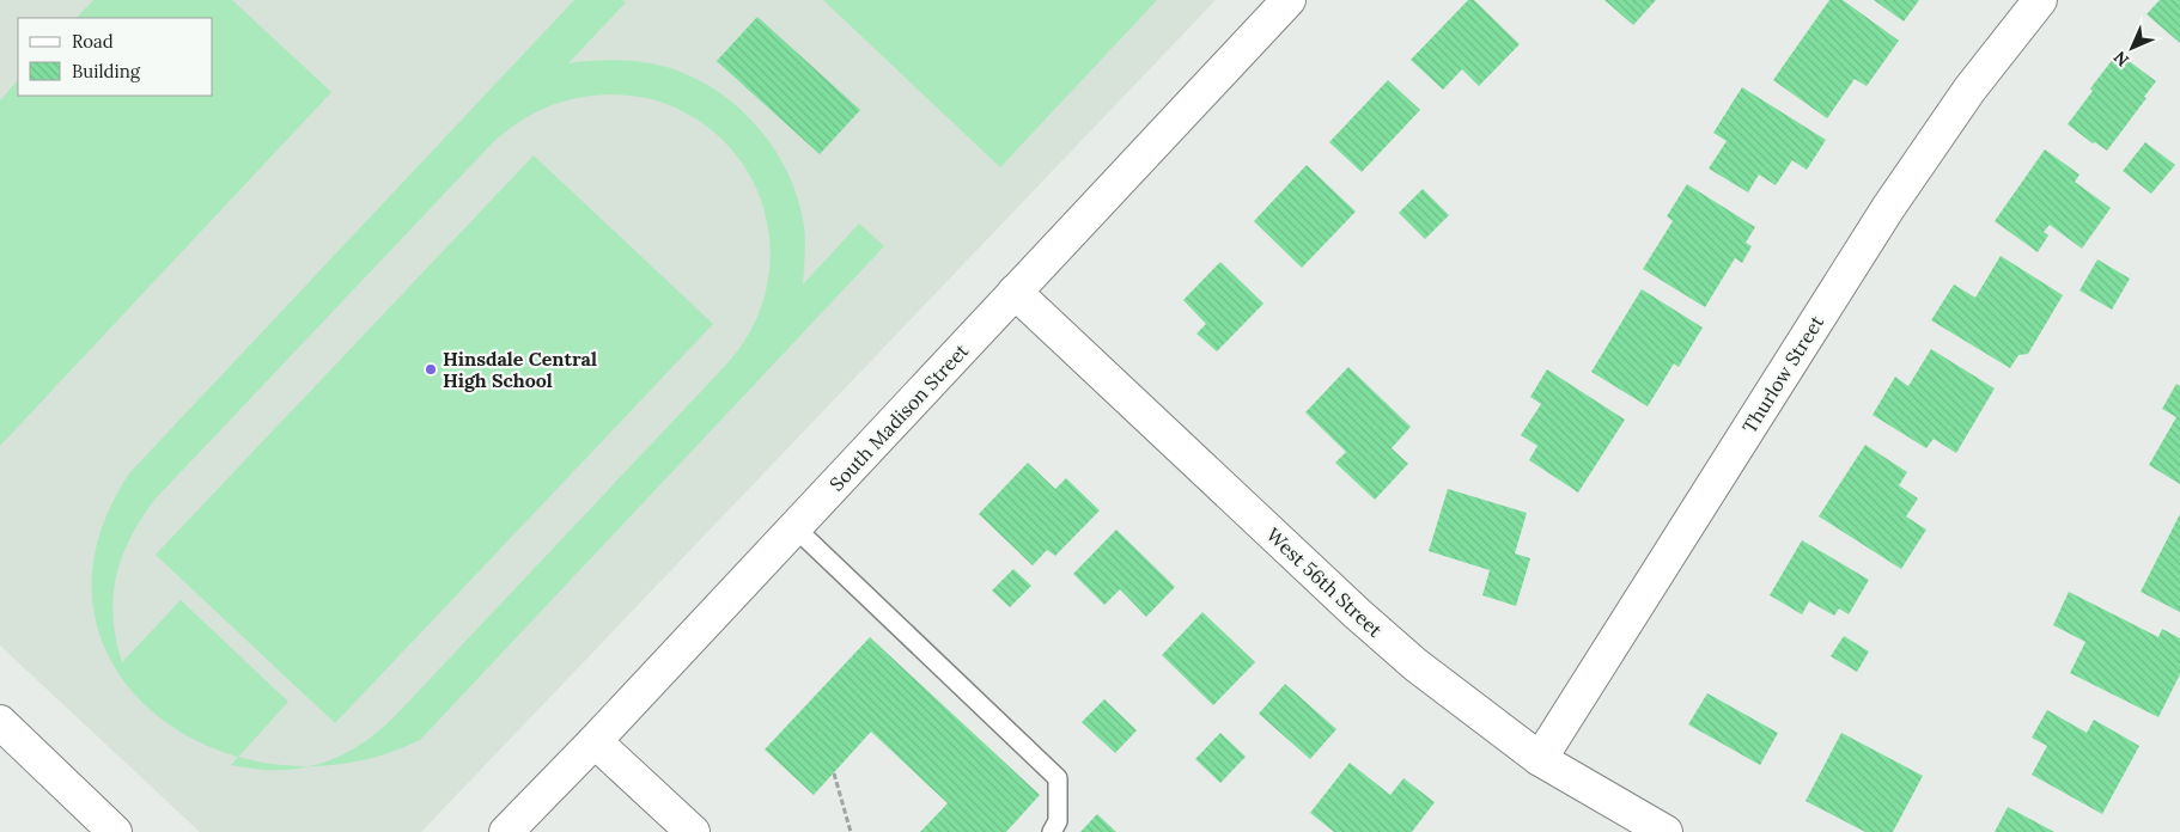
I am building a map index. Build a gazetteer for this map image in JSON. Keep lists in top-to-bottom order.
{
  "streets": {
    "street": ["Thurlow Street", "South Madison Street", "West 56th Street"]
  },
  "crossings": [
    ["Thurlow Street", "West 56th Street"],
    ["South Madison Street", "West 56th Street"]
  ],
  "places": ["Hinsdale Central High School"],
  "legend": ["Road", "Building"],
  "north": "bottom left"
}
